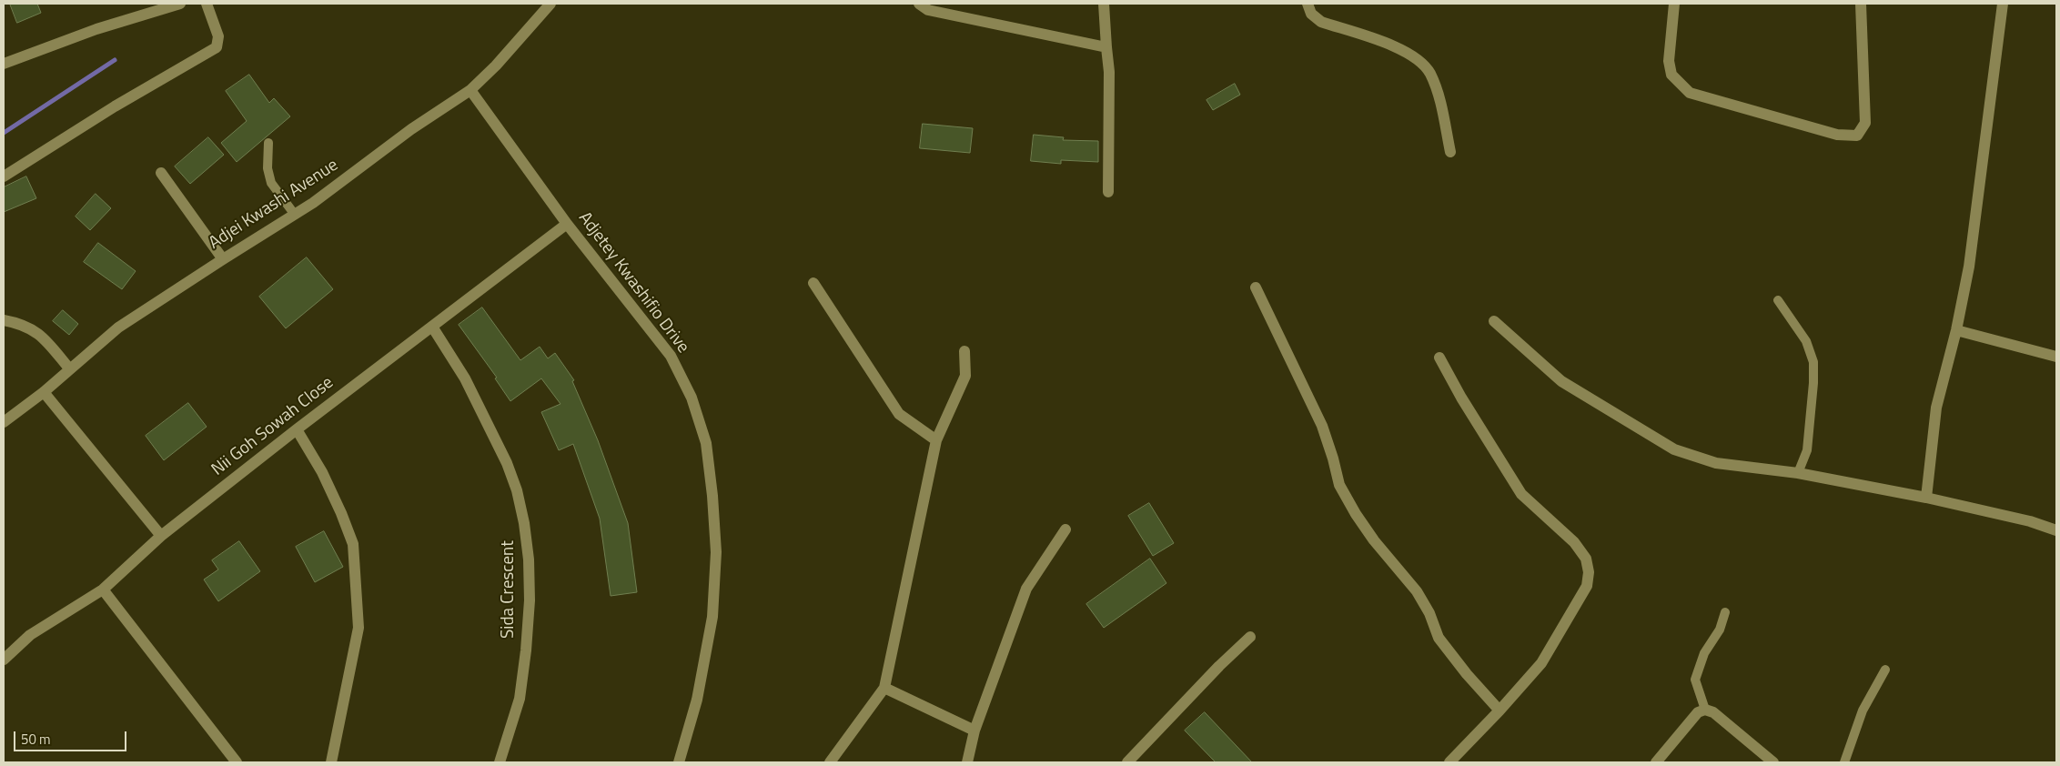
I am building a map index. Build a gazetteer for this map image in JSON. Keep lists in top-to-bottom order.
{
  "streets": {
    "street": [
      "Adjei Kwashi Avenue",
      "Adjetey Kwashifio Drive",
      "Nii Goh Sowah Close",
      "Sida Crescent"
    ]
  },
  "crossings": [
    ["Adjei Kwashi Avenue", "Adjetey Kwashifio Drive"],
    ["Adjetey Kwashifio Drive", "Nii Goh Sowah Close"],
    ["Nii Goh Sowah Close", "Sida Crescent"]
  ],
  "scale_bar": "50 m"
}
